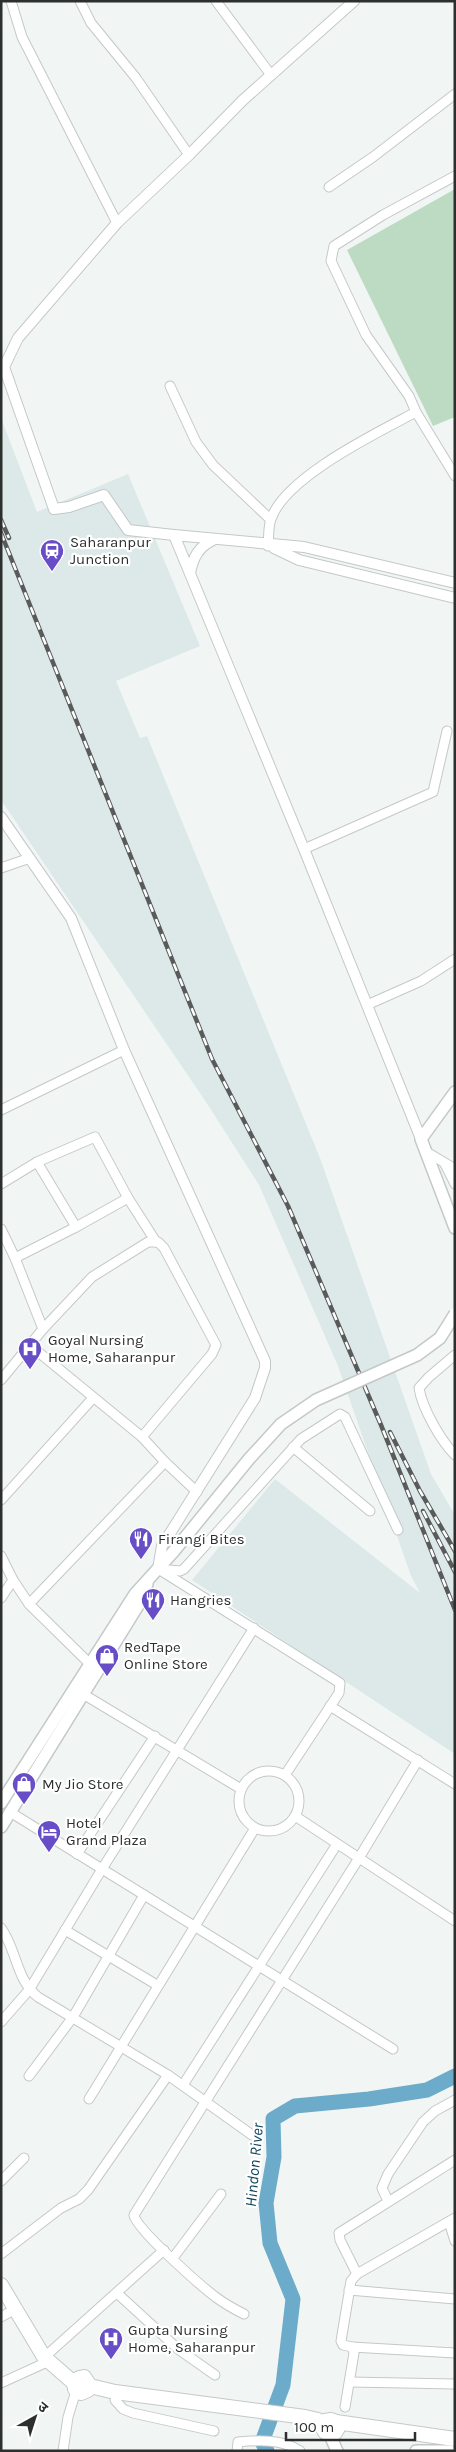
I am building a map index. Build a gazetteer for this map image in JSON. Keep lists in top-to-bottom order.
{
  "water": ["Hindon River"],
  "places": {
    "station": ["Saharanpur Junction"],
    "hospital": ["Goyal Nursing Home, Saharanpur", "Gupta Nursing Home, Saharanpur"],
    "restaurant": ["Firangi Bites", "Hangries"],
    "shop": ["RedTape Online Store", "My Jio Store"],
    "hotel": ["Hotel Grand Plaza"]
  },
  "scale_bar": "100 m",
  "north": "top right"
}
